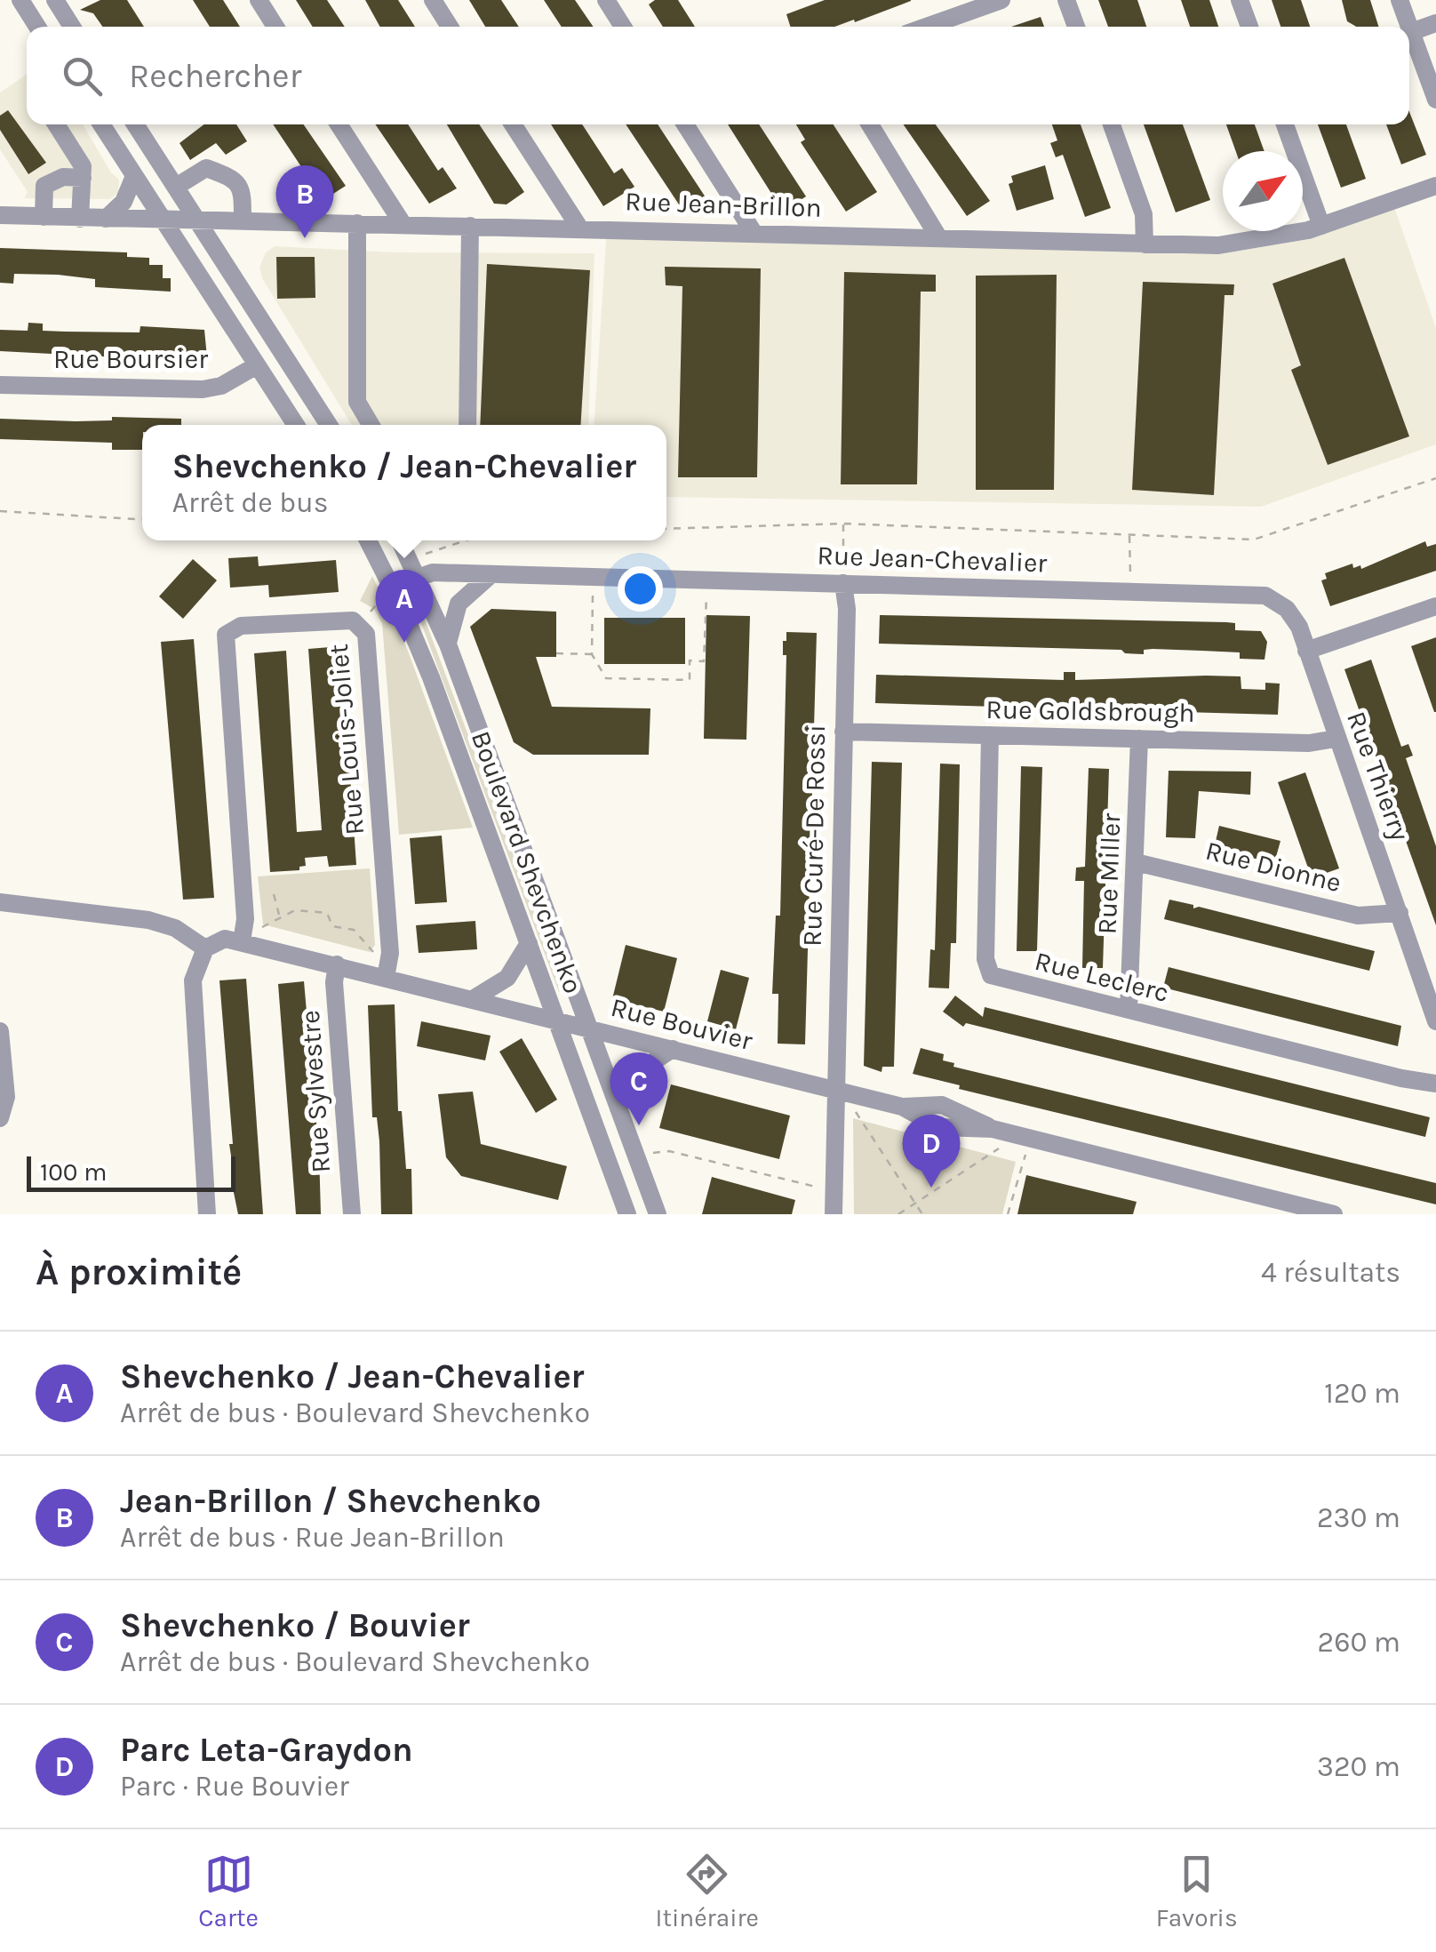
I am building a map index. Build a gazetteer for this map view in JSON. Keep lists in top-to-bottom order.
{
  "streets": {
    "street": [
      "Rue Jean-Brillon",
      "Rue Boursier",
      "Rue Jean-Chevalier",
      "Rue Goldsbrough",
      "Rue Louis-Joliet",
      "Rue Thierry",
      "Rue Curé-De Rossi",
      "Boulevard Shevchenko",
      "Rue Dionne",
      "Rue Miller",
      "Rue Leclerc",
      "Rue Bouvier",
      "Rue Sylvestre"
    ]
  },
  "crossings": [
    ["Rue Jean-Chevalier", "Rue Thierry"],
    ["Rue Jean-Chevalier", "Rue Curé-De Rossi"],
    ["Rue Jean-Chevalier", "Boulevard Shevchenko"],
    ["Rue Goldsbrough", "Rue Thierry"],
    ["Rue Goldsbrough", "Rue Curé-De Rossi"],
    ["Rue Goldsbrough", "Rue Miller"],
    ["Rue Goldsbrough", "Rue Leclerc"],
    ["Rue Louis-Joliet", "Rue Bouvier"],
    ["Rue Thierry", "Rue Dionne"],
    ["Rue Curé-De Rossi", "Rue Bouvier"],
    ["Boulevard Shevchenko", "Rue Bouvier"],
    ["Rue Dionne", "Rue Miller"],
    ["Rue Miller", "Rue Leclerc"],
    ["Rue Bouvier", "Rue Sylvestre"]
  ],
  "scale_bar": "100 m",
  "north": "top right",
  "page": {
    "search": "Rechercher",
    "pins": [
      "B",
      "A",
      "C",
      "D"
    ],
    "popup": ["Shevchenko / Jean-Chevalier", "Arrêt de bus"],
    "scale": "100 m",
    "heading": ["À proximité", "4 résultats"],
    "list": [
      {
        "mark": "A",
        "name": "Shevchenko / Jean-Chevalier",
        "note": "Arrêt de bus · Boulevard Shevchenko",
        "value": "120 m"
      },
      {
        "mark": "B",
        "name": "Jean-Brillon / Shevchenko",
        "note": "Arrêt de bus · Rue Jean-Brillon",
        "value": "230 m"
      },
      {
        "mark": "C",
        "name": "Shevchenko / Bouvier",
        "note": "Arrêt de bus · Boulevard Shevchenko",
        "value": "260 m"
      },
      {
        "mark": "D",
        "name": "Parc Leta-Graydon",
        "note": "Parc · Rue Bouvier",
        "value": "320 m"
      }
    ],
    "nav": ["Carte", "Itinéraire", "Favoris"]
  }
}
